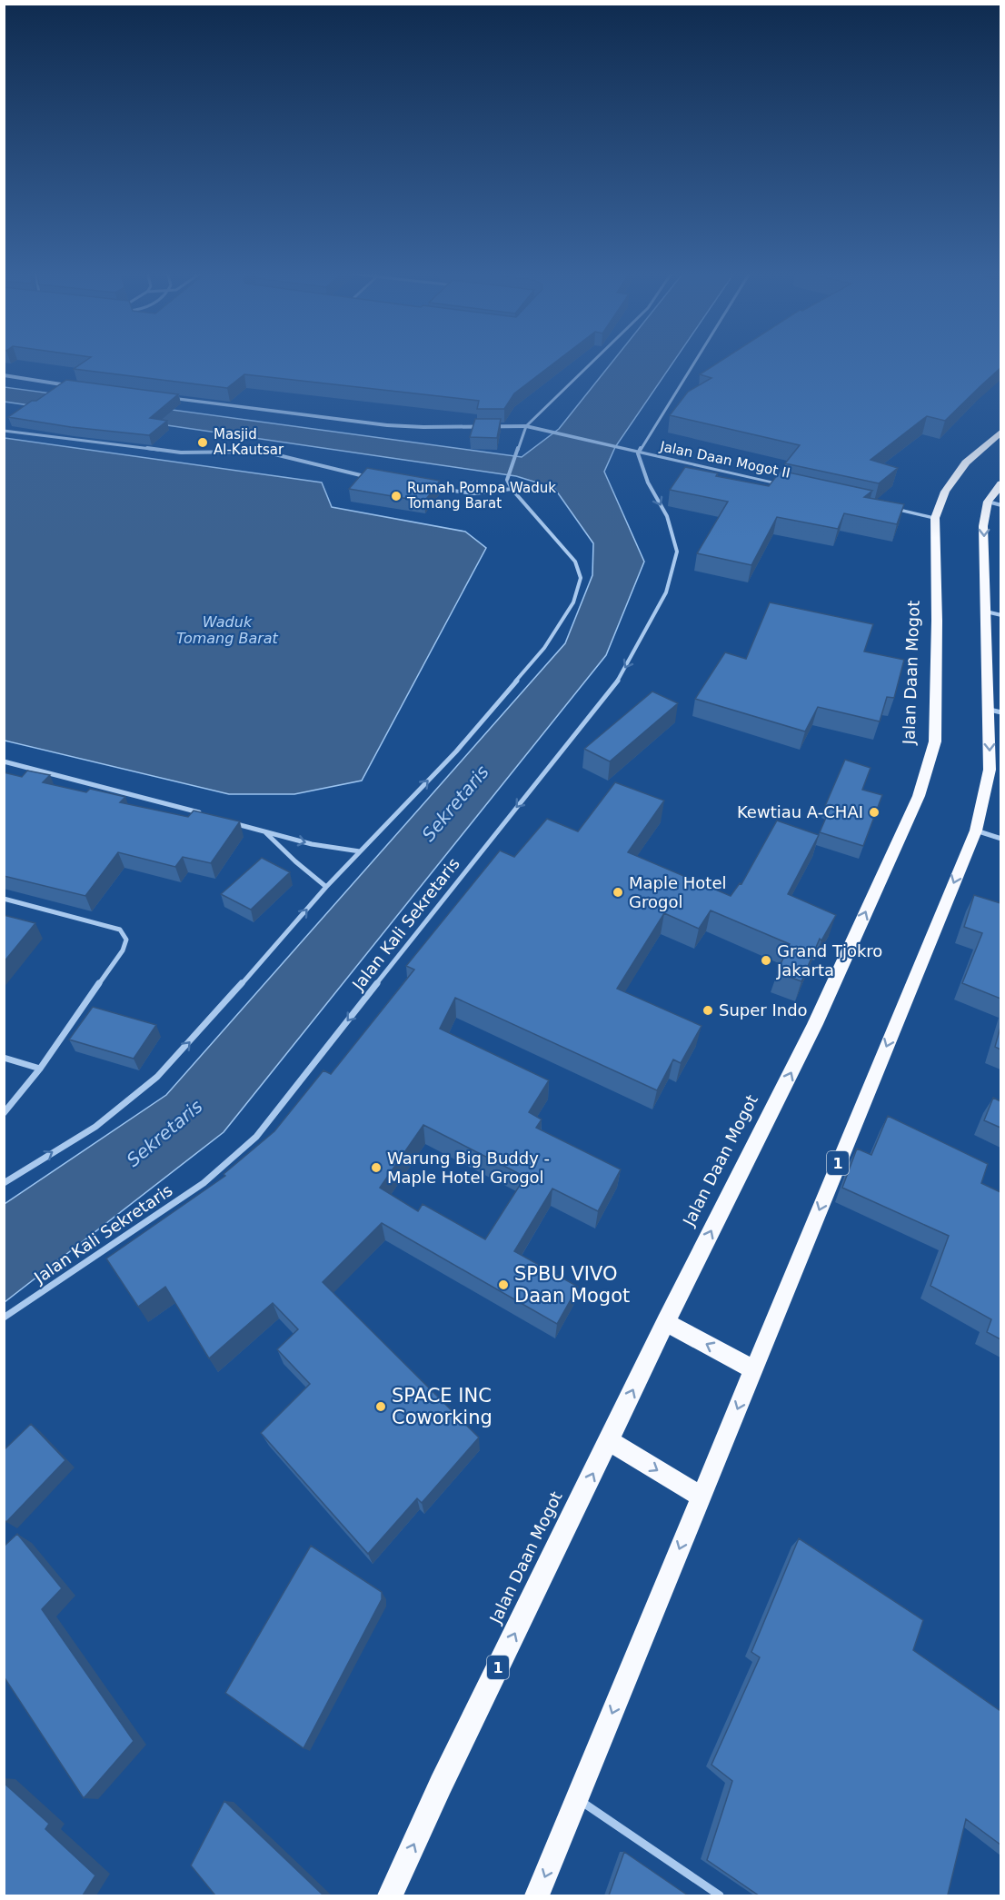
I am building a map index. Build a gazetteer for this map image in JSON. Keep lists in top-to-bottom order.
{
  "streets": {
    "highway": ["Jalan Daan Mogot", "1"],
    "street": ["Jalan Daan Mogot II", "Jalan Kali Sekretaris"]
  },
  "crossings": [
    ["Jalan Daan Mogot II", "Jalan Kali Sekretaris"]
  ],
  "one_way": ["Jalan Kali Sekretaris"],
  "water": ["Waduk Tomang Barat", "Sekretaris"],
  "places": [
    "Masjid Al-Kautsar",
    "Rumah Pompa Waduk Tomang Barat",
    "Kewtiau A-CHAI",
    "Maple Hotel Grogol",
    "Grand Tjokro Jakarta",
    "Super Indo",
    "Warung Big Buddy - Maple Hotel Grogol",
    "SPBU VIVO Daan Mogot",
    "SPACE INC Coworking"
  ]
}
